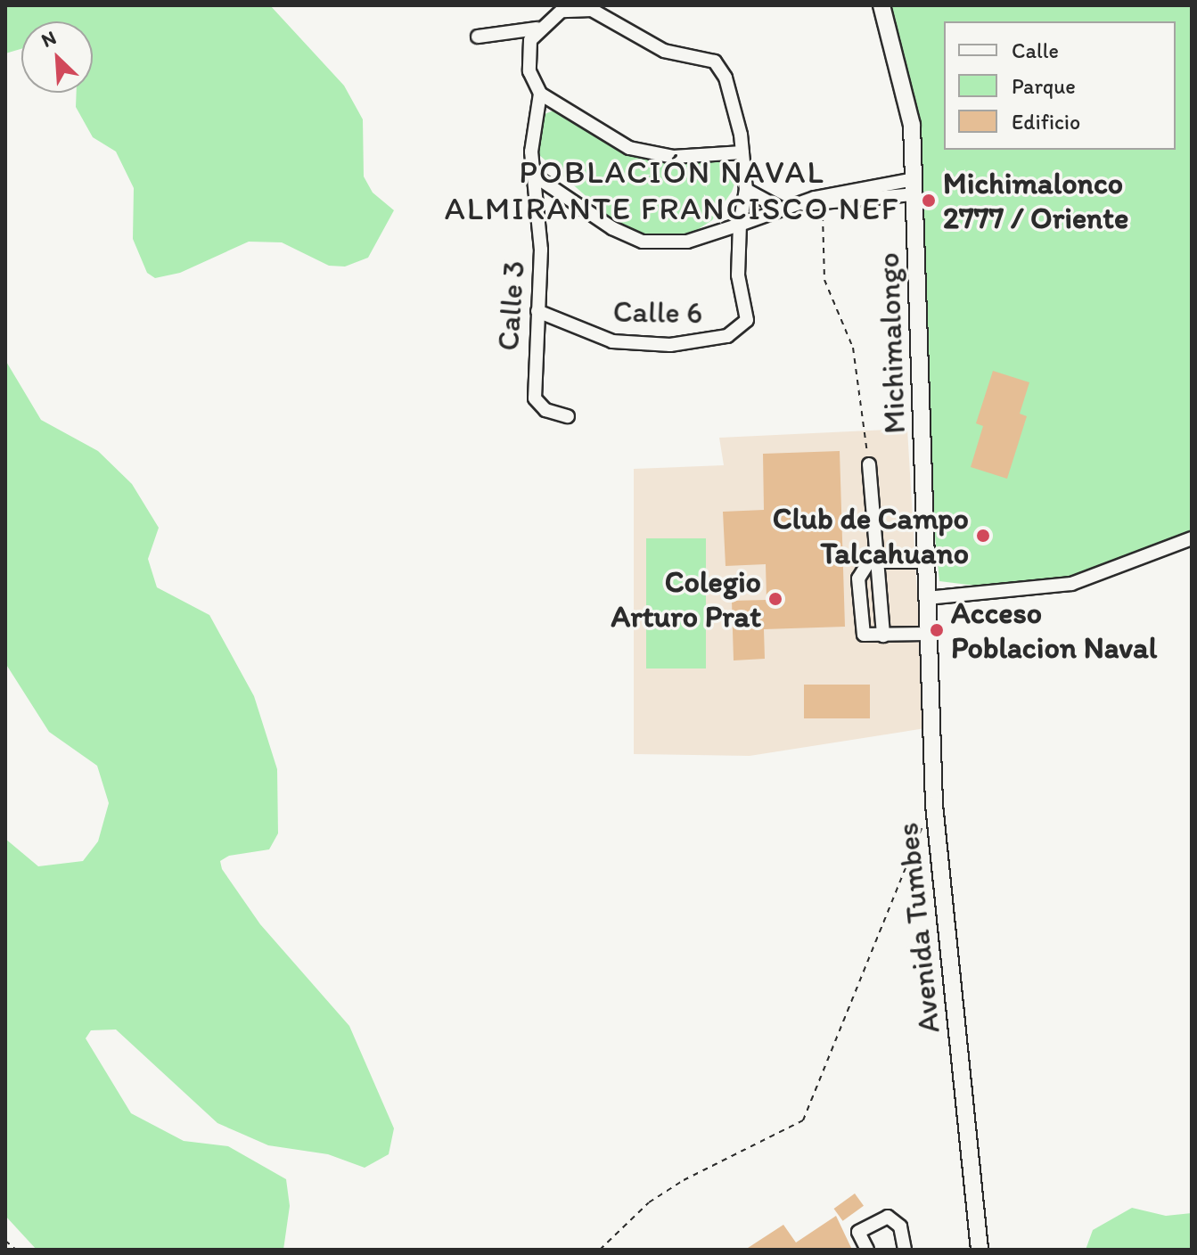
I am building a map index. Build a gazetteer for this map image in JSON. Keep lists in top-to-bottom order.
{
  "streets": {
    "main road": ["Michimalongo", "Avenida Tumbes"],
    "street": ["Calle 3", "Calle 6"]
  },
  "crossings": [
    ["Calle 3", "Calle 6"],
    ["Michimalongo", "Avenida Tumbes"]
  ],
  "districts": ["POBLACIÓN NAVAL ALMIRANTE FRANCISCO NEF"],
  "places": [
    "Michimalonco 2777 / Oriente",
    "Club de Campo Talcahuano",
    "Colegio Arturo Prat",
    "Acceso Poblacion Naval"
  ],
  "legend": ["Calle", "Parque", "Edificio"],
  "north": "top left"
}
